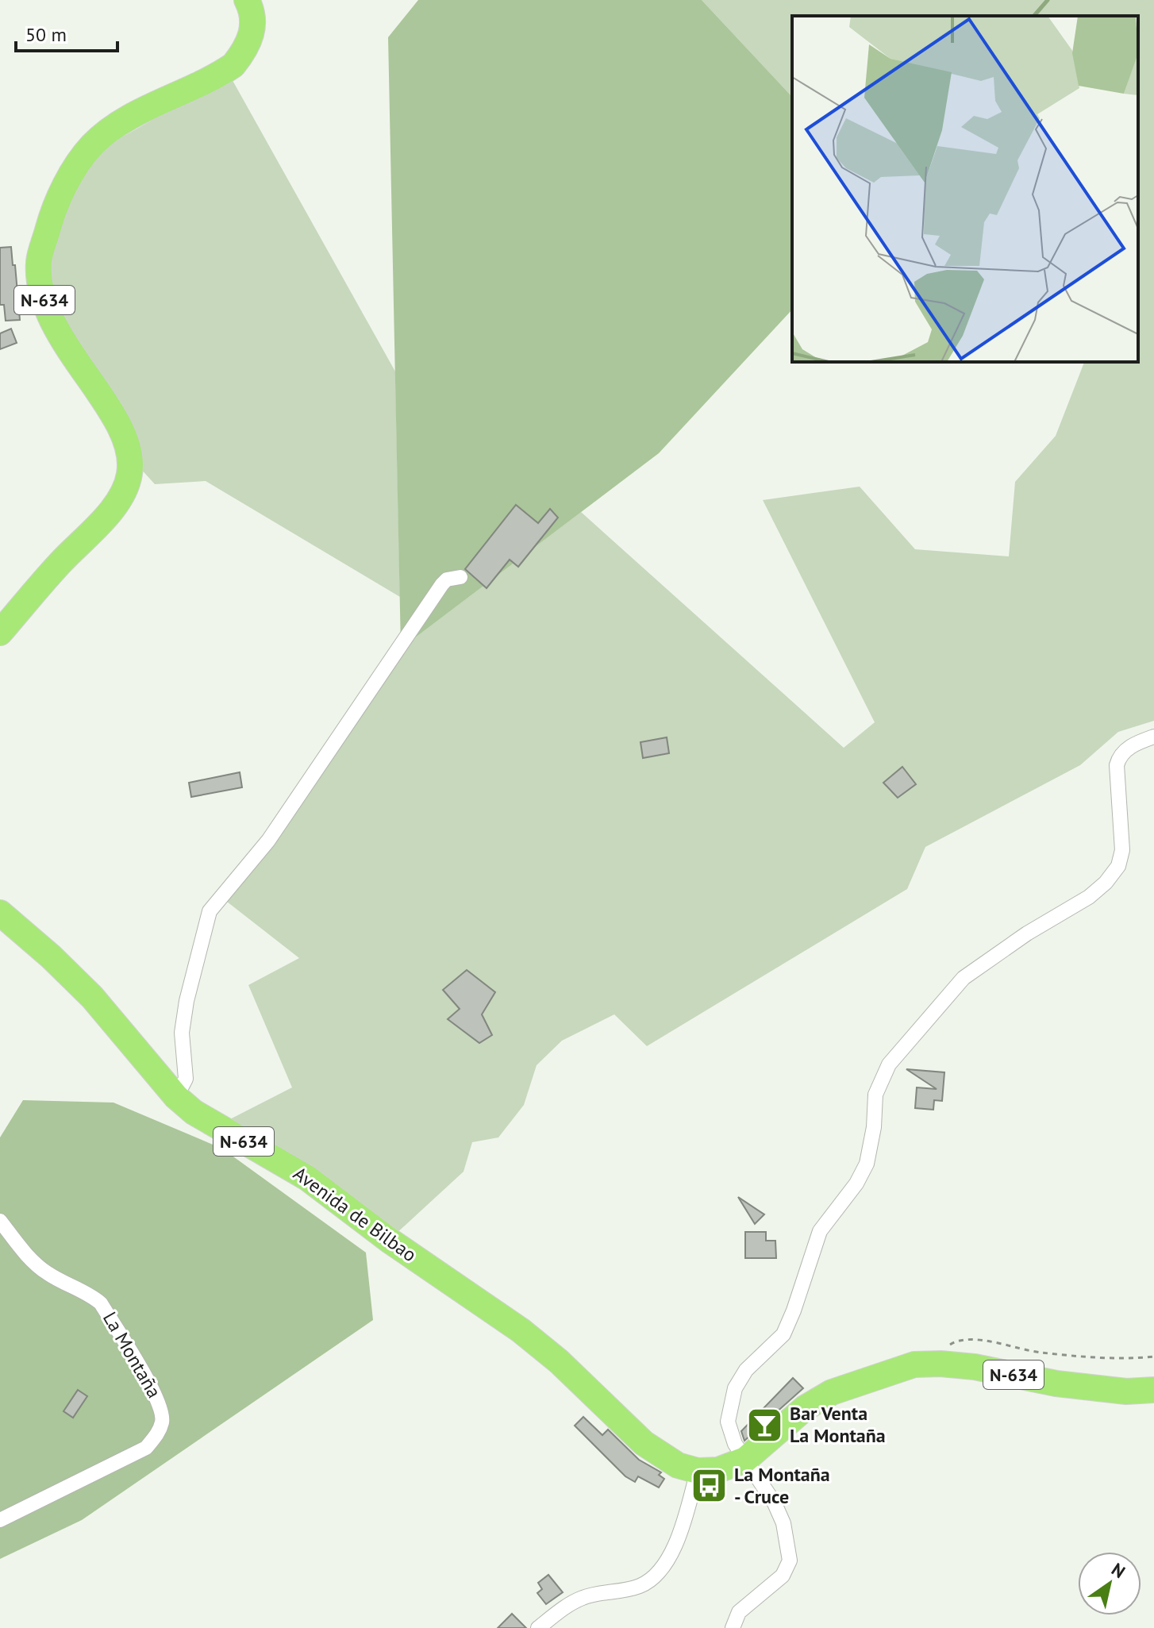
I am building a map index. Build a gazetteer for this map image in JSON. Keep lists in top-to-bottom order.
{
  "streets": {
    "highway": ["N-634", "Avenida de Bilbao"],
    "street": ["La Montaña"]
  },
  "crossings": [
    ["N-634", "Avenida de Bilbao"]
  ],
  "places": {
    "bar": ["Bar Venta La Montaña"],
    "bus stop": ["La Montaña - Cruce"]
  },
  "scale_bar": "50 m",
  "north": "top right"
}
